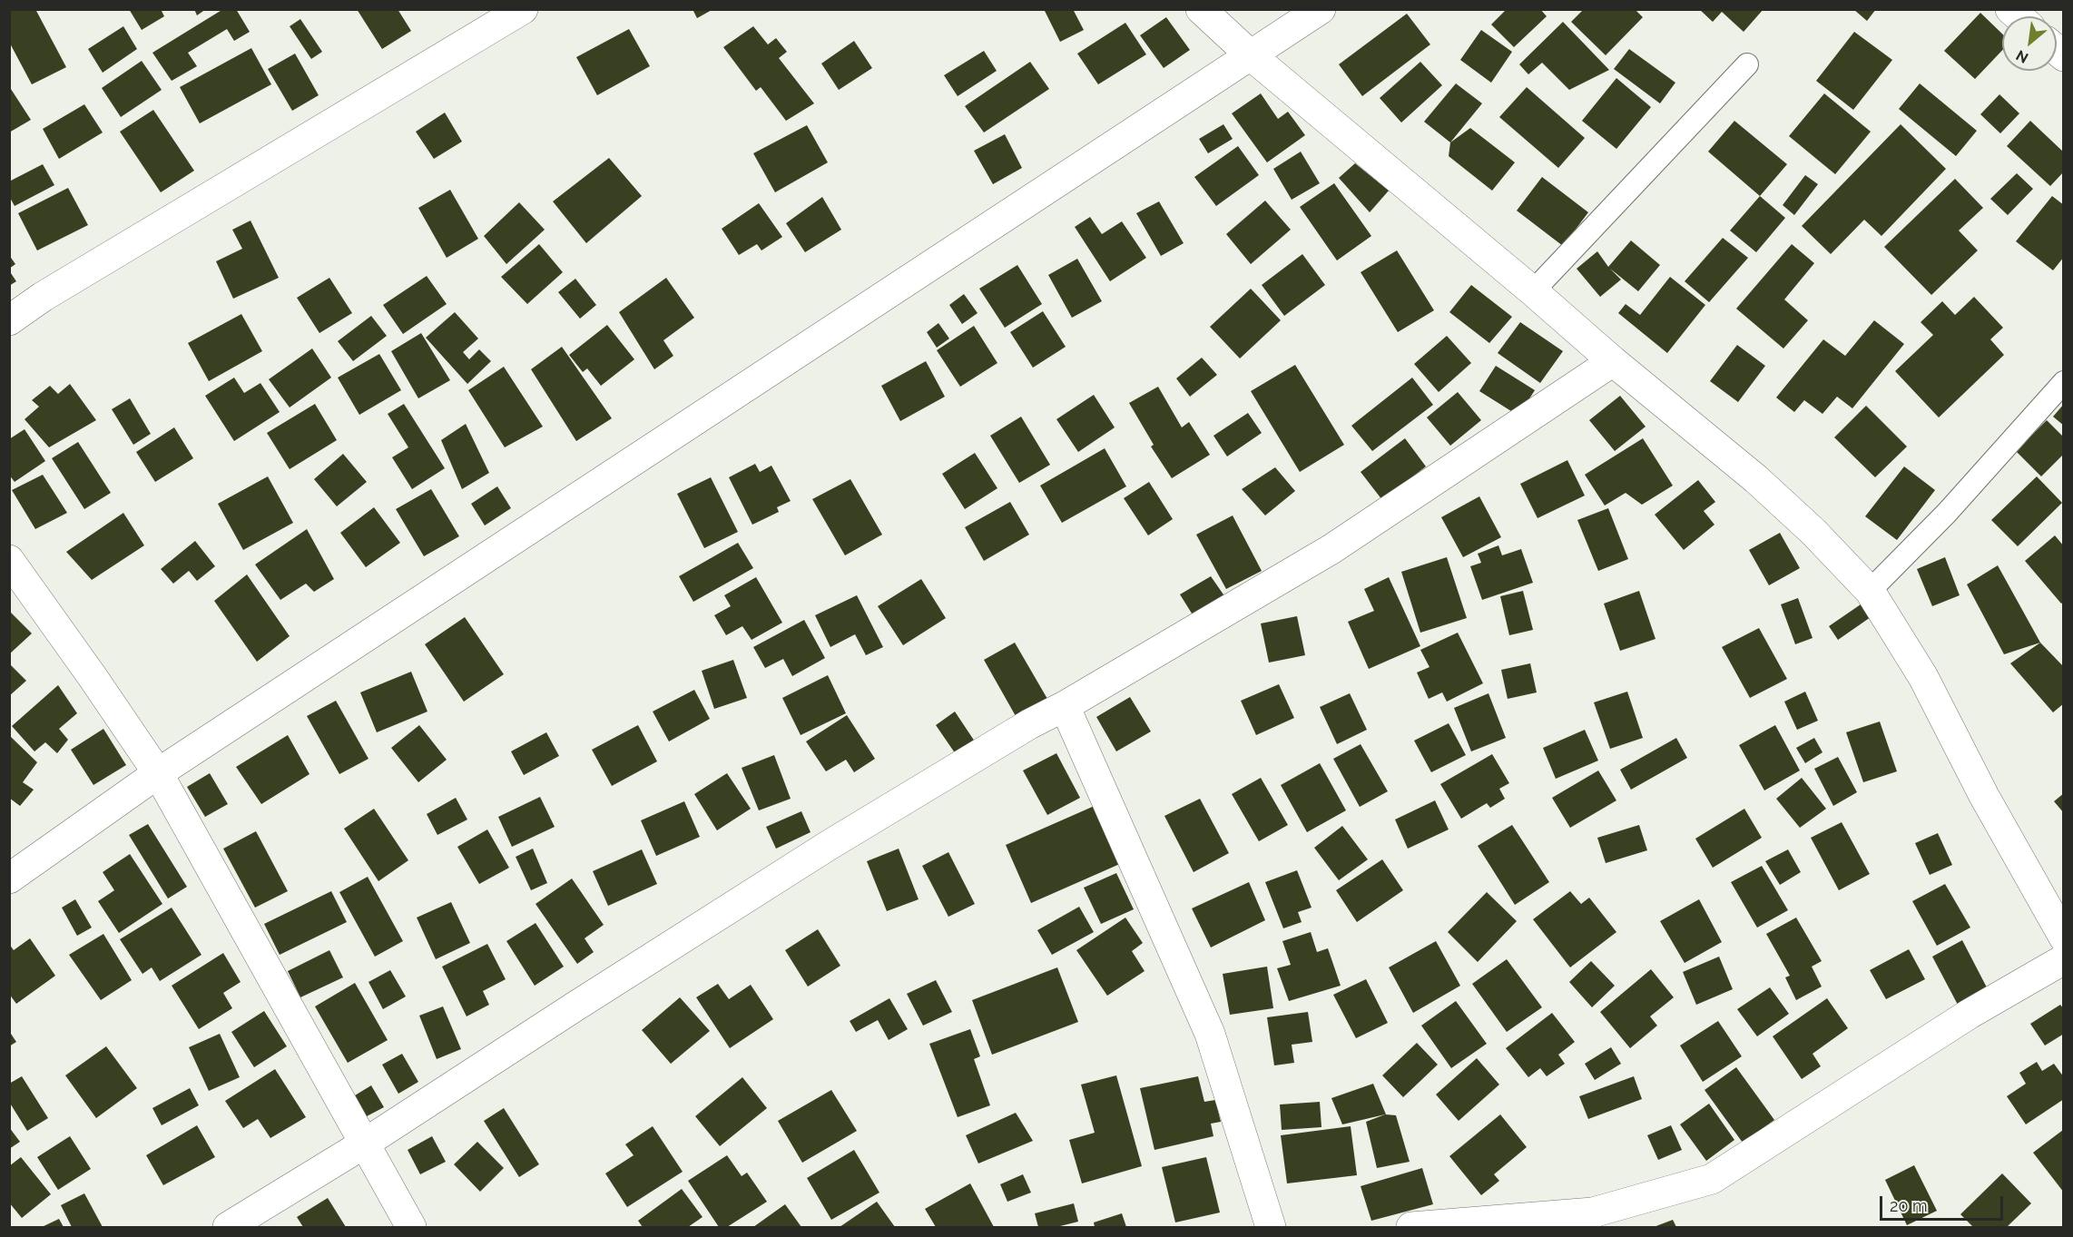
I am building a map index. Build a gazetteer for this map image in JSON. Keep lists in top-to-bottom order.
{
  "scale_bar": "20 m",
  "north": "bottom left"
}
